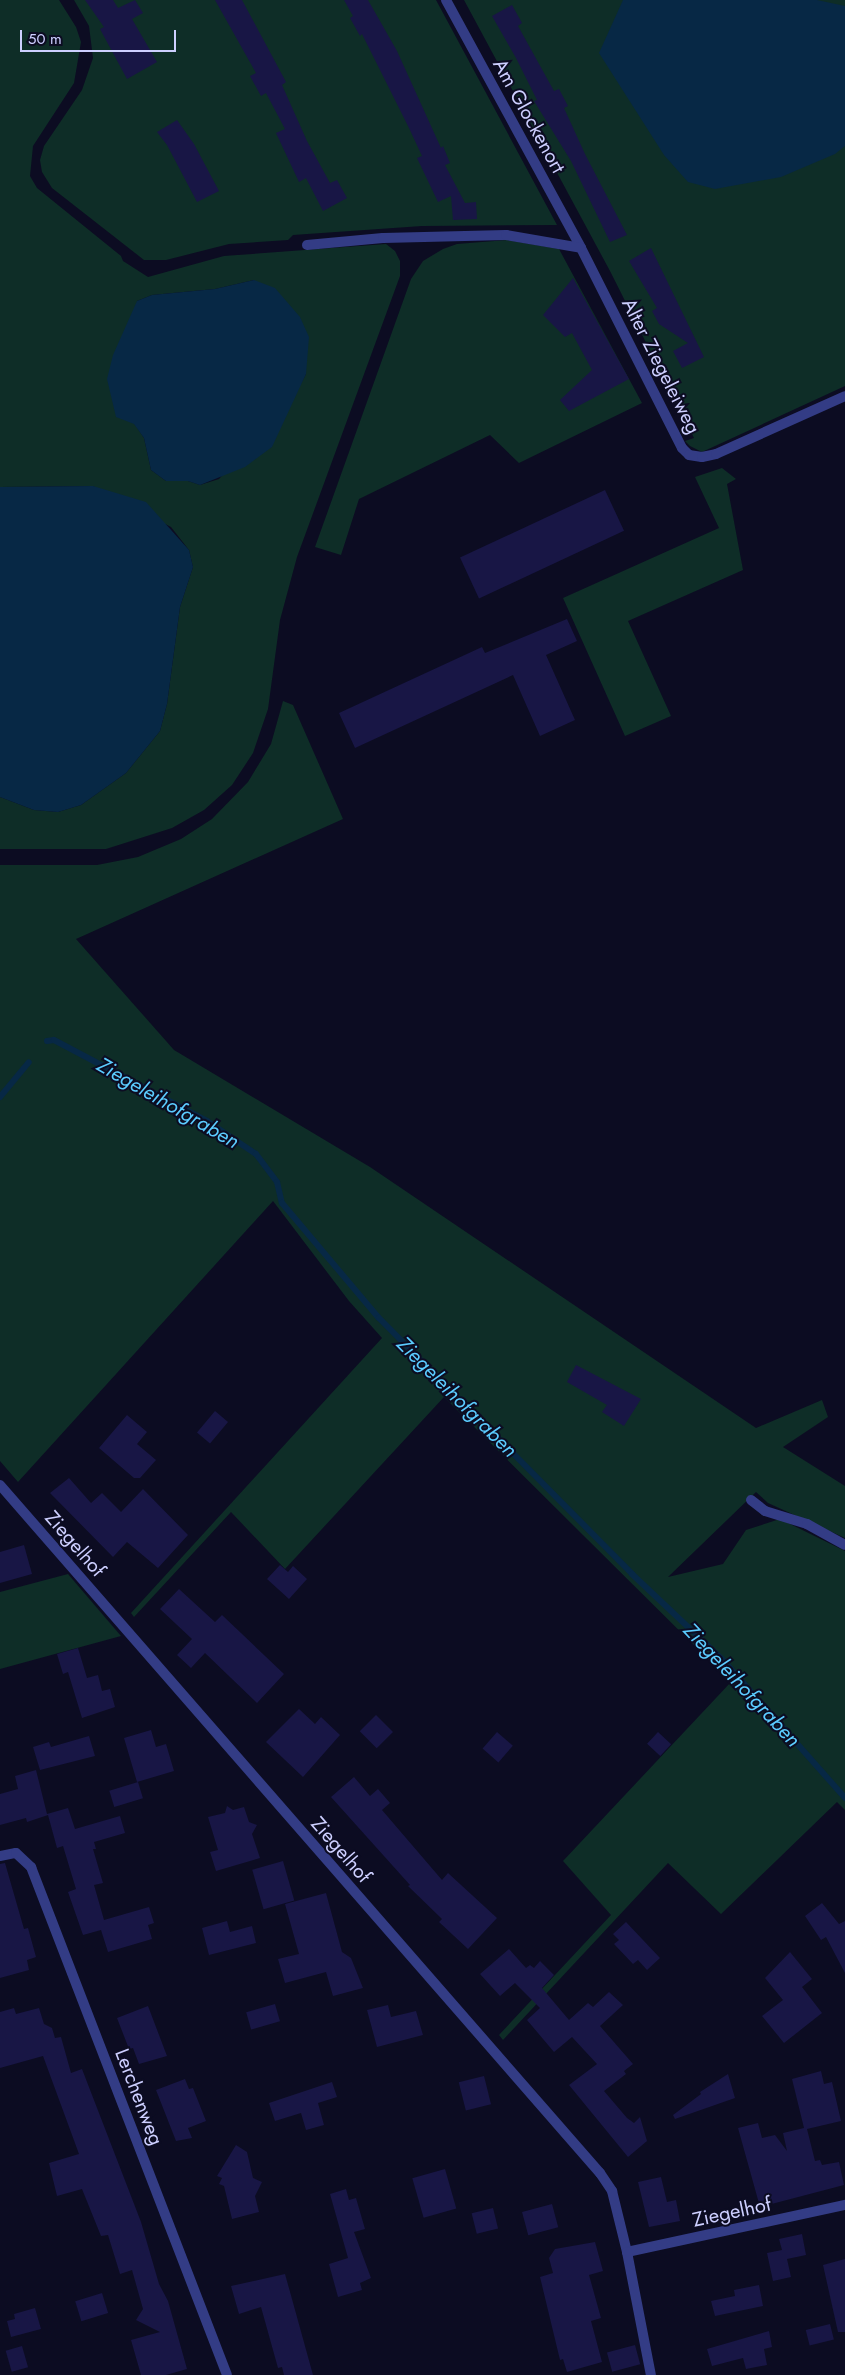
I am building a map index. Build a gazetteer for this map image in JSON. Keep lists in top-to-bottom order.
{
  "streets": {
    "street": [
      "Am Glockenort",
      "Alter Ziegeleiweg",
      "Ziegelhof",
      "Lerchenweg"
    ]
  },
  "crossings": [
    ["Am Glockenort", "Alter Ziegeleiweg"]
  ],
  "water": ["Ziegeleihofgraben"],
  "scale_bar": "50 m"
}
